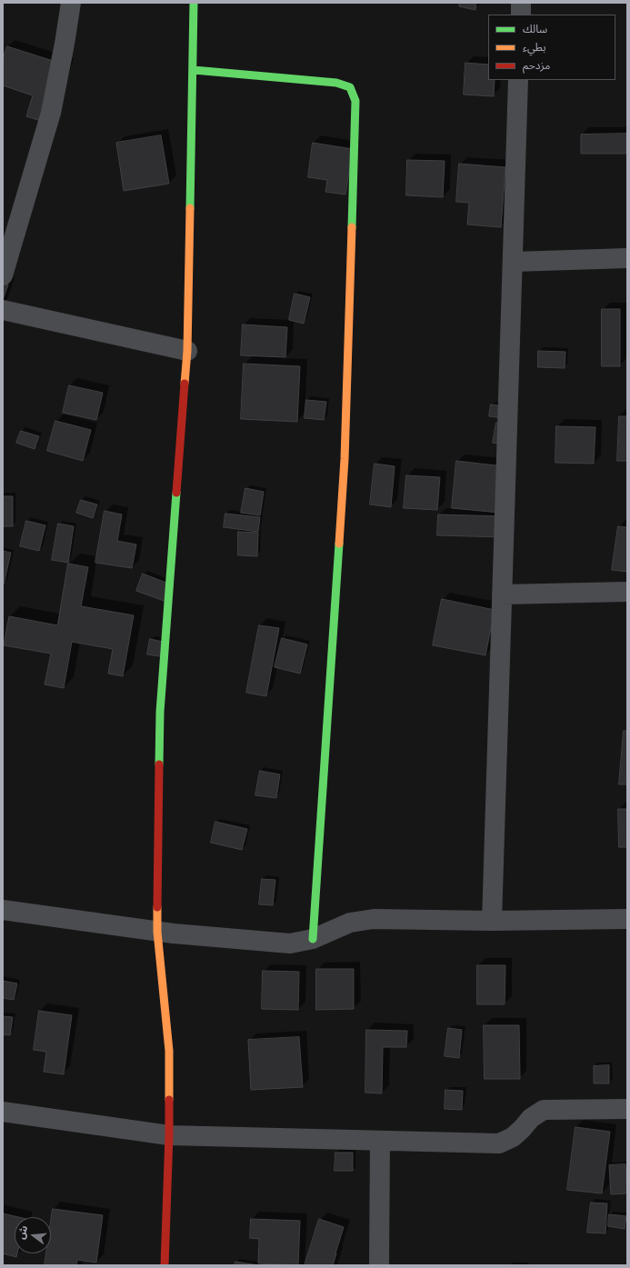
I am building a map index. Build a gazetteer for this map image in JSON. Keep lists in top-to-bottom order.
{
  "legend": ["سالك", "بطيء", "مزدحم"],
  "north": "left"
}
